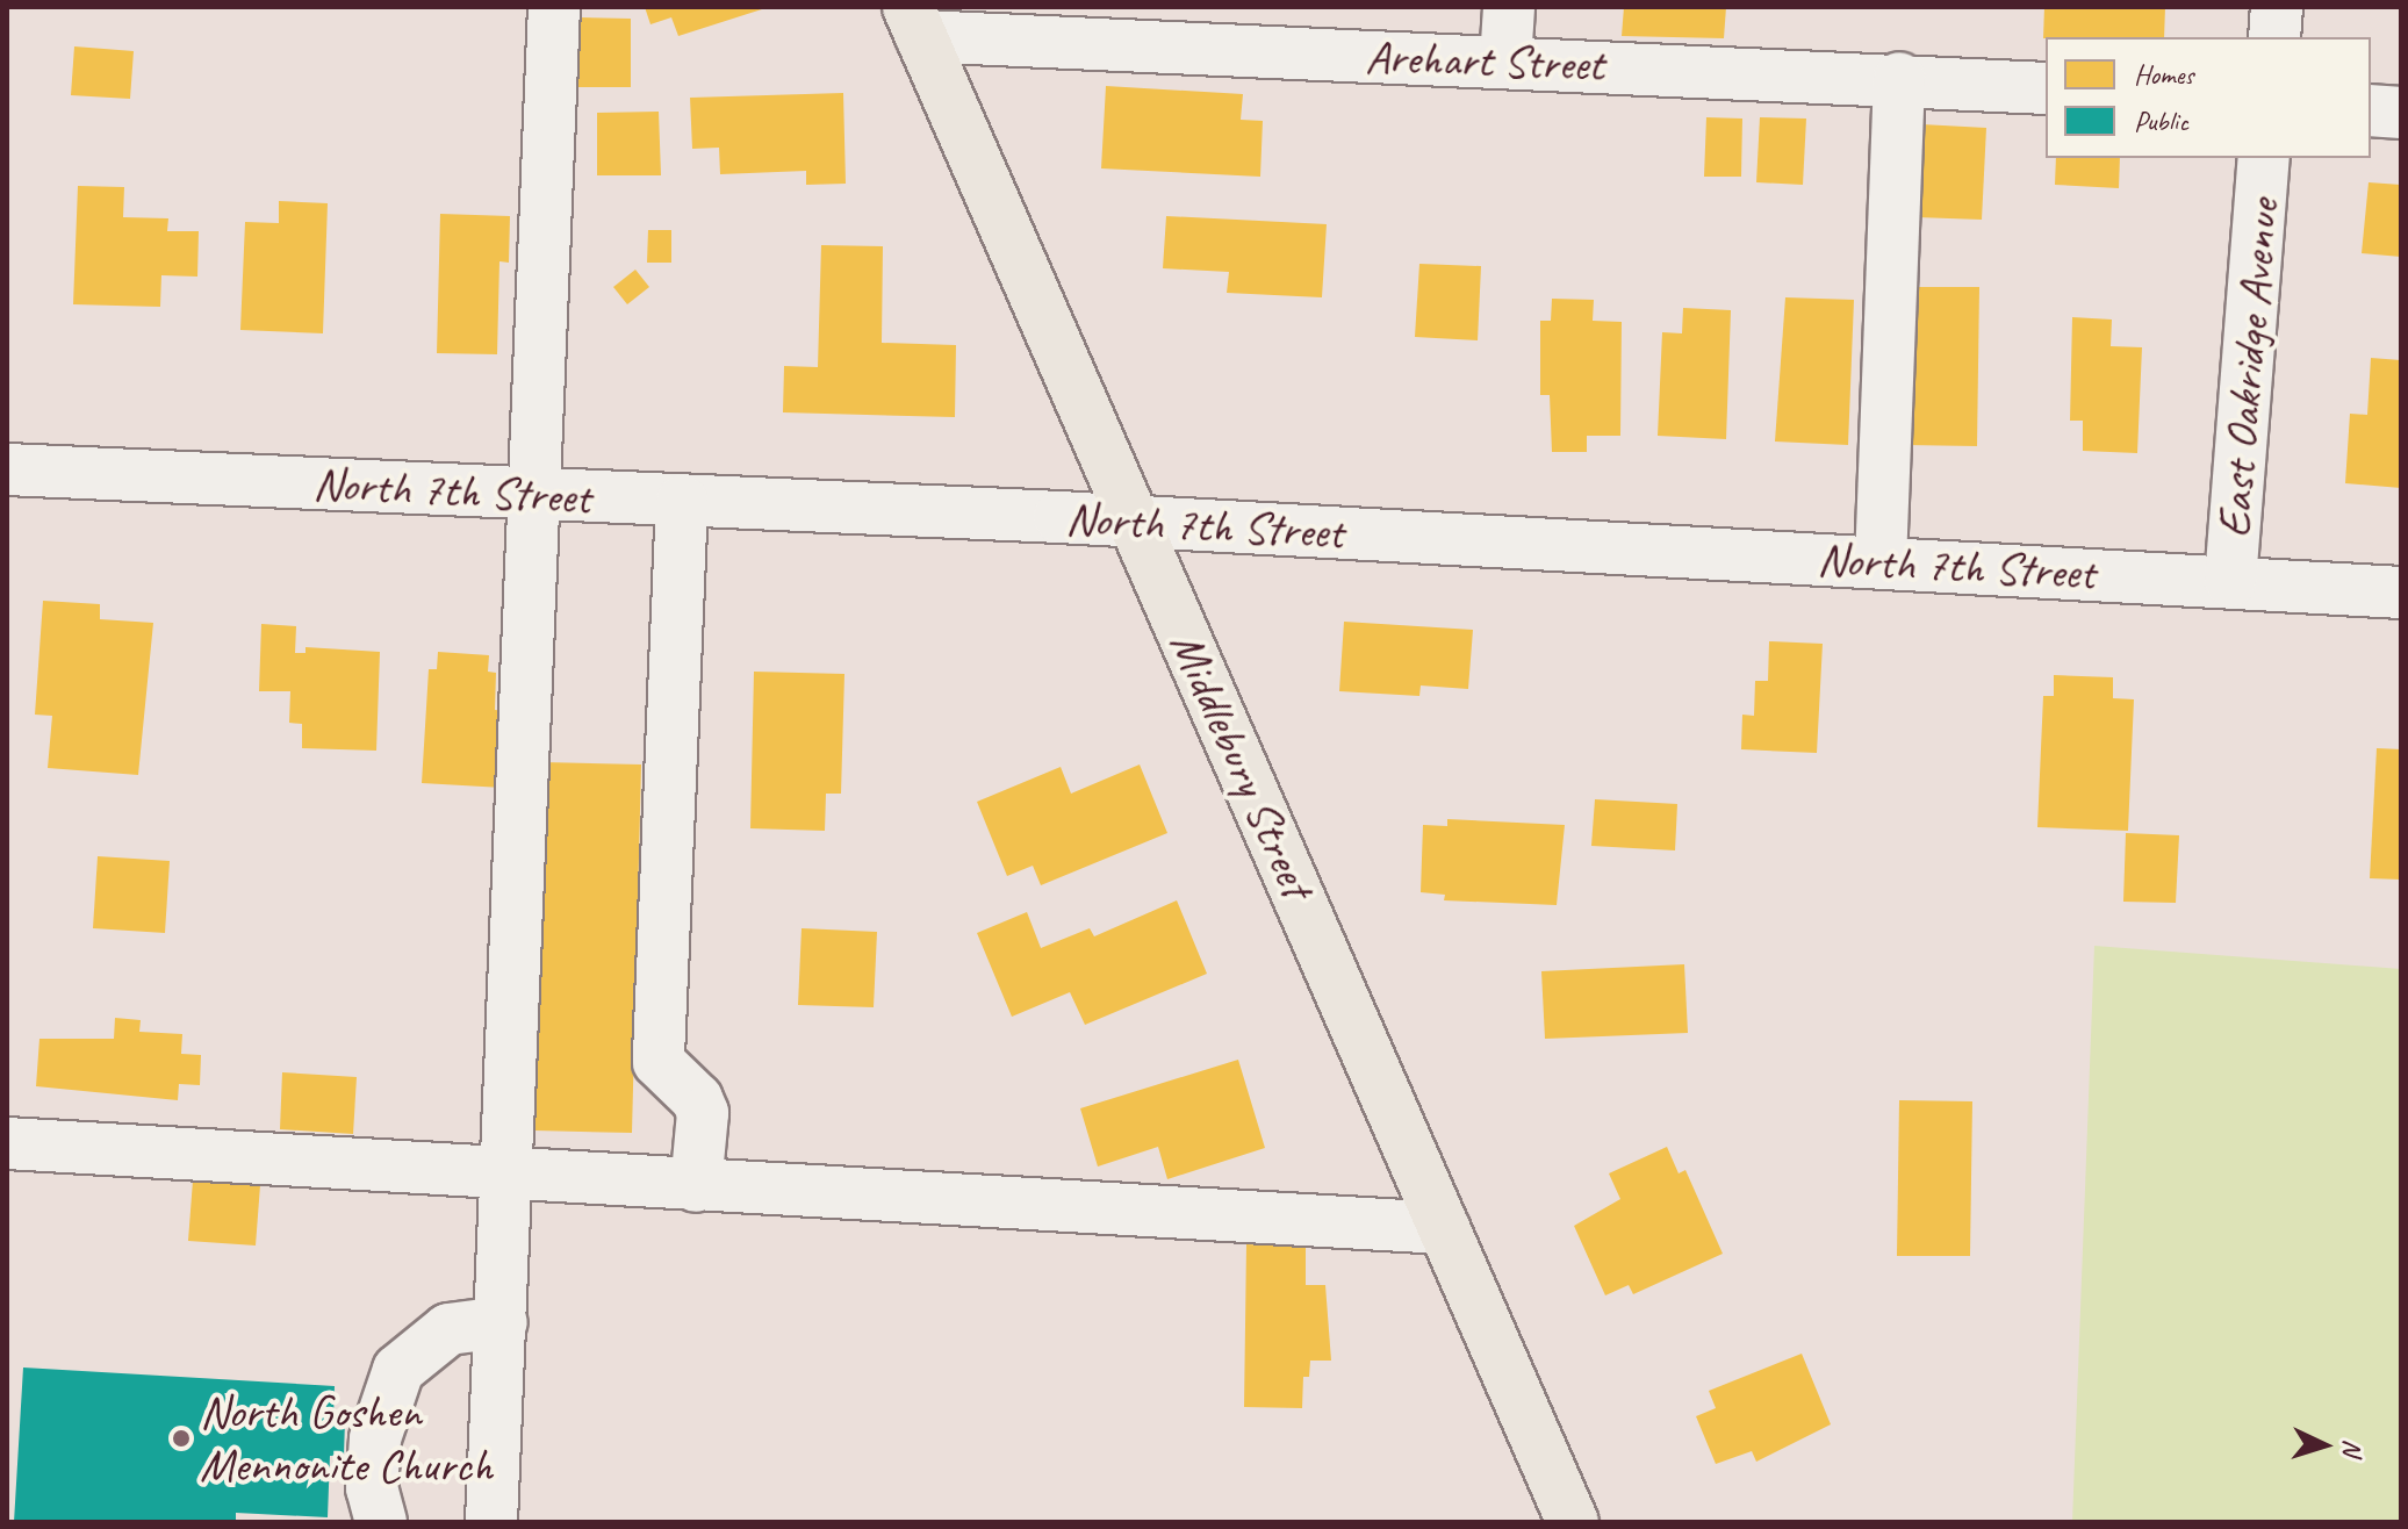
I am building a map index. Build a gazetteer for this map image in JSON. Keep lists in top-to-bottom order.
{
  "streets": {
    "main road": ["Middlebury Street"],
    "street": ["Arehart Street", "East Oakridge Avenue", "North 7th Street"]
  },
  "crossings": [
    ["Arehart Street", "Middlebury Street"],
    ["East Oakridge Avenue", "North 7th Street"],
    ["North 7th Street", "Middlebury Street"]
  ],
  "places": ["North Goshen Mennonite Church"],
  "legend": ["Homes", "Public"],
  "north": "right"
}
